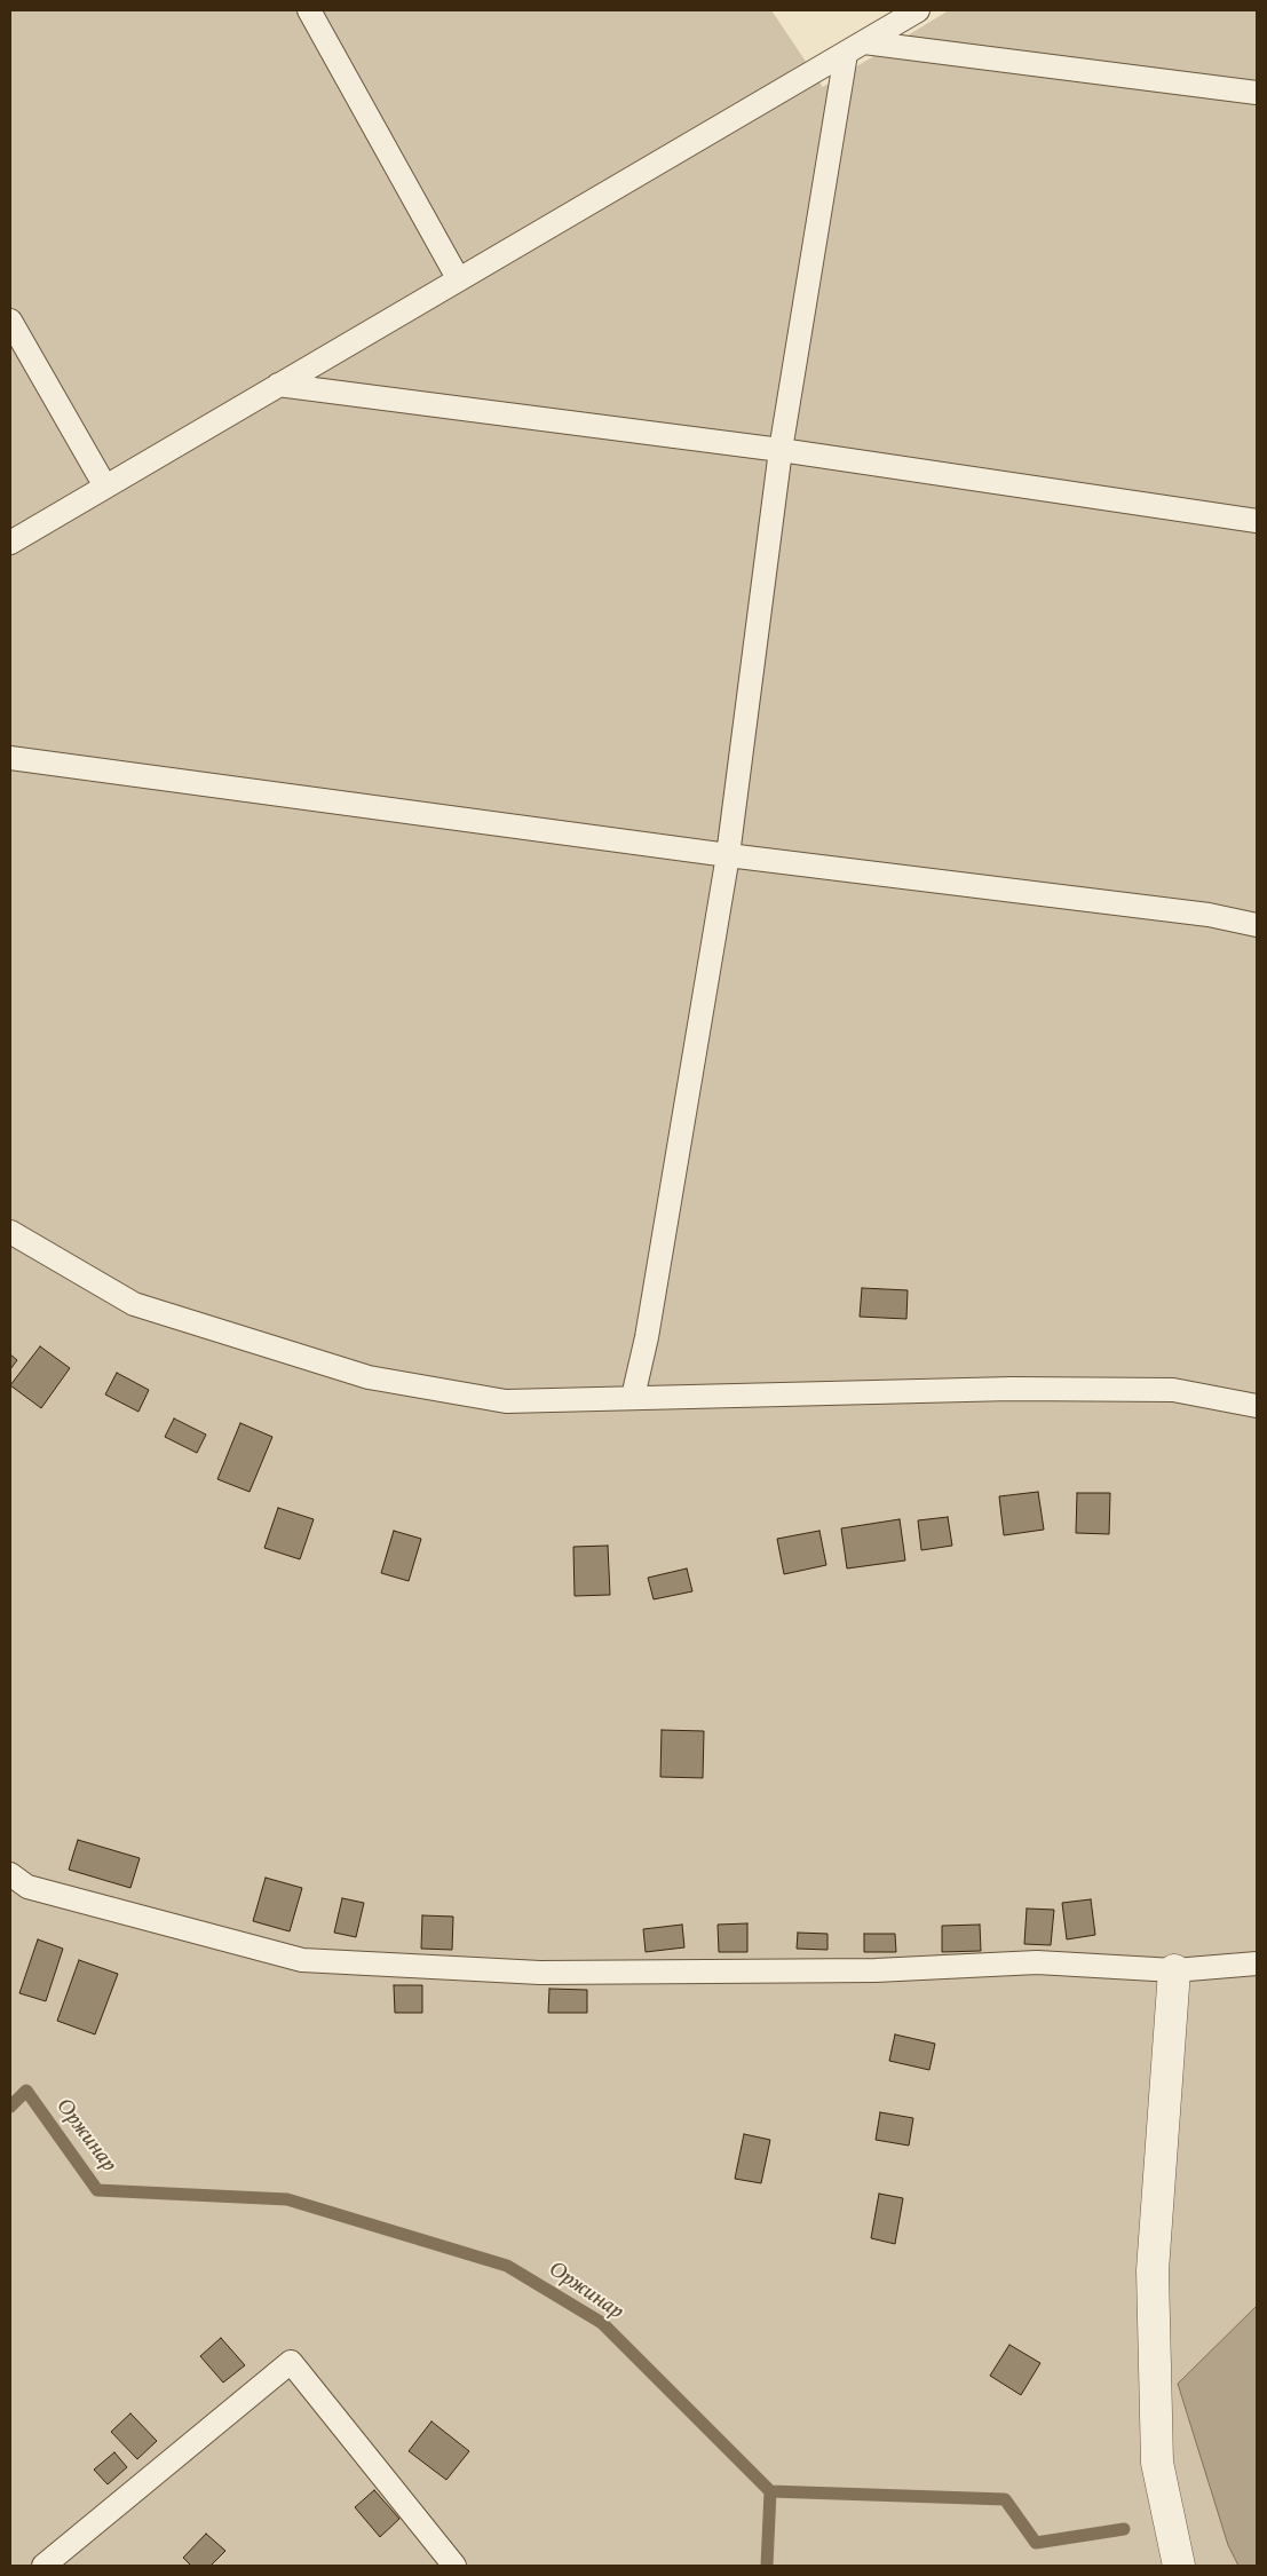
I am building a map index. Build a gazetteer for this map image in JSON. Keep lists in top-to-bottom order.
{
  "water": ["Оржинар"]
}
